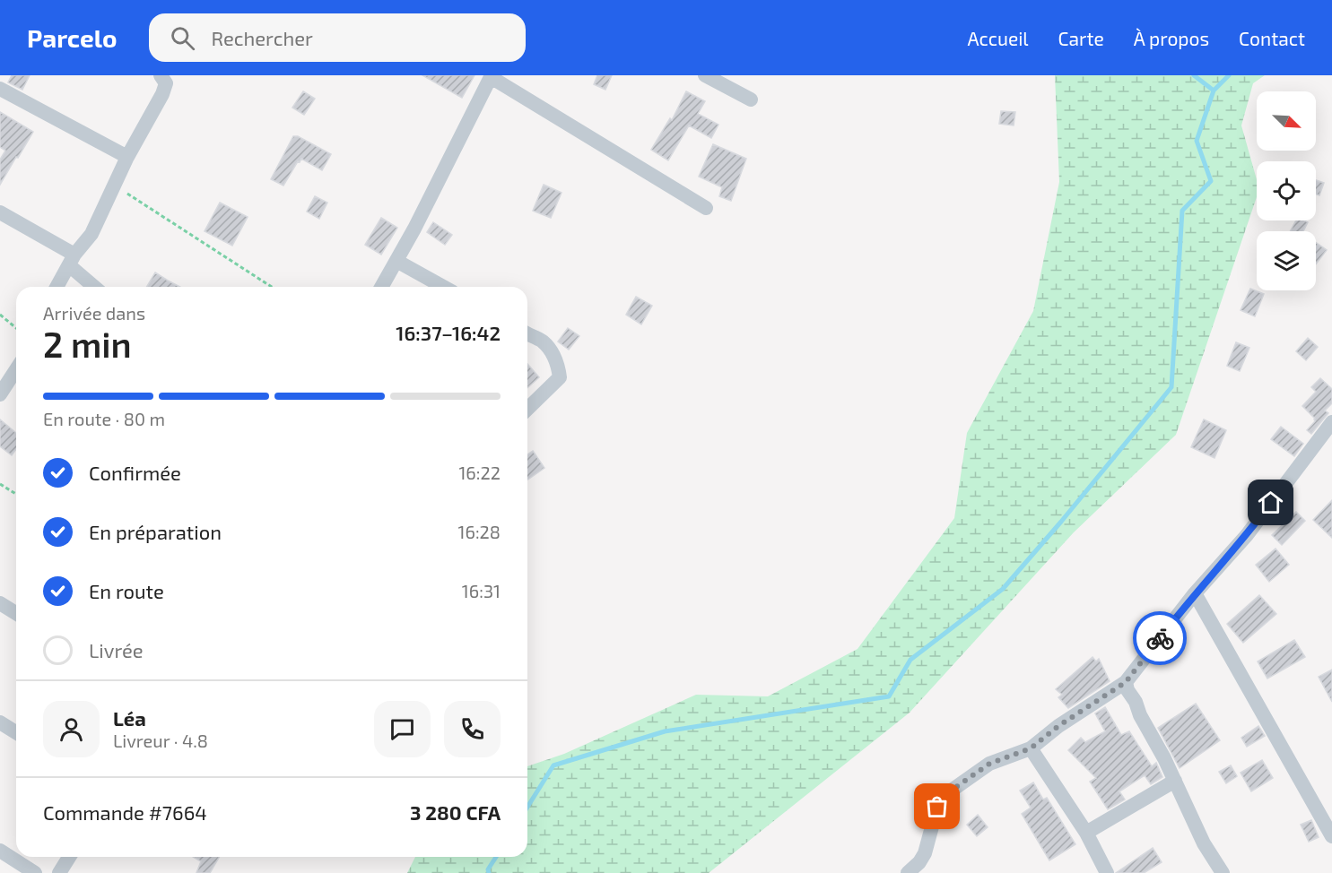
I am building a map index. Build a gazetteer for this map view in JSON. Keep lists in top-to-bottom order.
{
  "north": "bottom right",
  "page": {
    "header": "Parcelo",
    "search": "Rechercher",
    "nav": [
      "Accueil",
      "Carte",
      "À propos",
      "Contact"
    ],
    "heading": ["2 min", "Arrivée dans", "16:37–16:42"],
    "panel": [
      "Léa",
      "Livreur · 4.8",
      "Commande #7664",
      "3 280 CFA"
    ],
    "bar": "En route · 80 m",
    "list": [
      ["Confirmée", "16:22"],
      ["En préparation", "16:28"],
      ["En route", "16:31"],
      "Livrée"
    ]
  }
}
